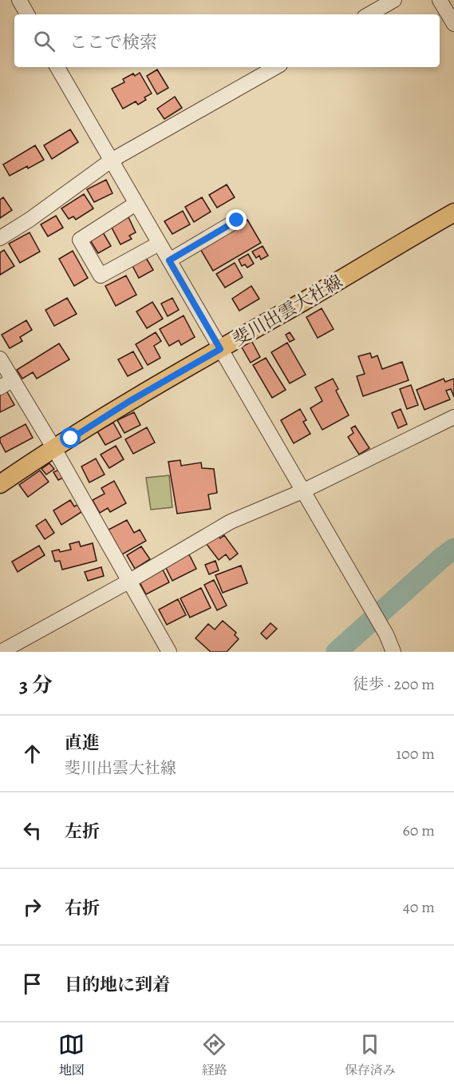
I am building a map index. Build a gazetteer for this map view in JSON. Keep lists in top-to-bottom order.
{
  "streets": {
    "main road": ["斐川出雲大社線"]
  },
  "page": {
    "search": "ここで検索",
    "heading": ["3 分", "徒歩 · 200 m"],
    "list": [
      ["直進", "斐川出雲大社線", "100 m"],
      ["左折", "60 m"],
      ["右折", "40 m"],
      "目的地に到着"
    ],
    "nav": ["地図", "経路", "保存済み"]
  }
}
